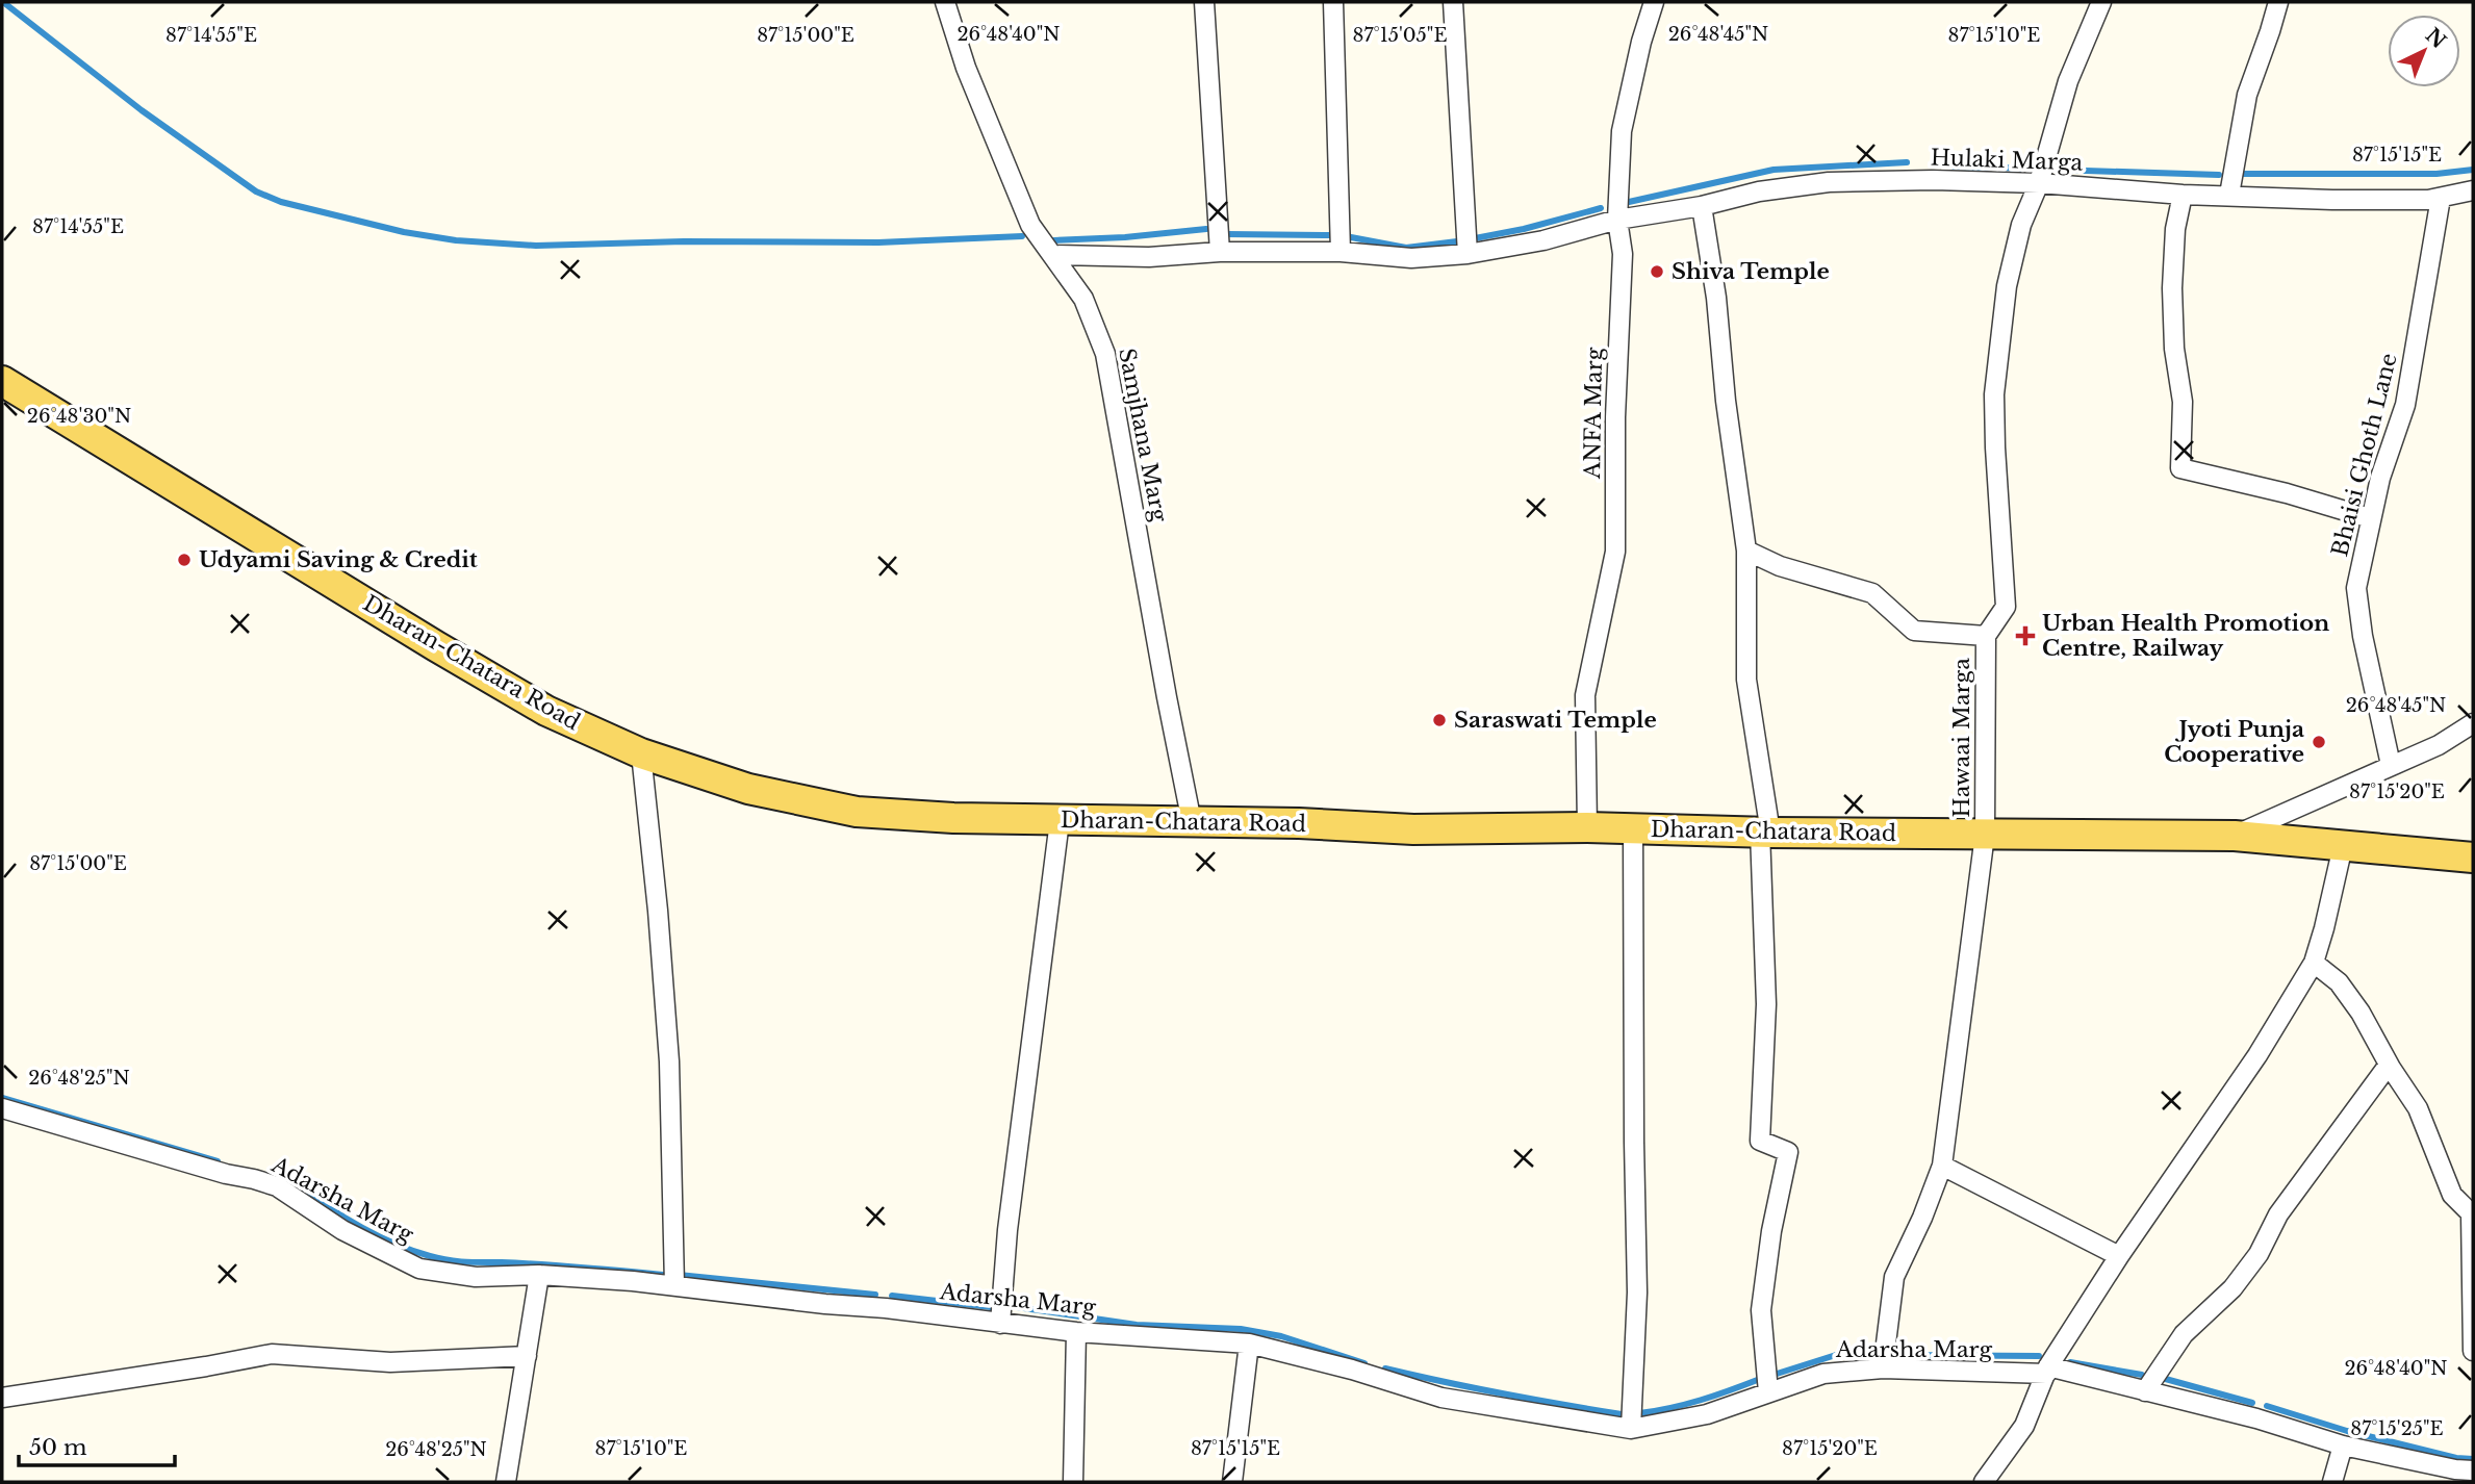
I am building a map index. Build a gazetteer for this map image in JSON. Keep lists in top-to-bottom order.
{
  "streets": {
    "main road": ["Dharan-Chatara Road"],
    "street": [
      "Hulaki Marga",
      "ANFA Marg",
      "Samjhana Marg",
      "Bhaisi Ghoth Lane",
      "Hawaai Marga",
      "Adarsha Marg"
    ]
  },
  "crossings": [
    ["Hulaki Marga", "ANFA Marg"],
    ["Hulaki Marga", "Samjhana Marg"],
    ["Hulaki Marga", "Bhaisi Ghoth Lane"],
    ["Hulaki Marga", "Hawaai Marga"],
    ["ANFA Marg", "Dharan-Chatara Road"],
    ["Samjhana Marg", "Dharan-Chatara Road"],
    ["Dharan-Chatara Road", "Hawaai Marga"],
    ["Hawaai Marga", "Adarsha Marg"]
  ],
  "places": {
    "other": [
      "Shiva Temple",
      "Udyami Saving & Credit",
      "Saraswati Temple",
      "Jyoti Punja Cooperative"
    ],
    "health": ["Urban Health Promotion Centre, Railway"]
  },
  "scale_bar": "50 m",
  "north": "top right",
  "coordinates": [
    "26°48'40\"N",
    "26°48'45\"N",
    "87°14'55\"E",
    "87°15'00\"E",
    "87°15'05\"E",
    "87°15'10\"E",
    "87°15'15\"E",
    "26°48'30\"N",
    "87°15'20\"E",
    "26°48'25\"N",
    "87°15'25\"E"
  ]
}
